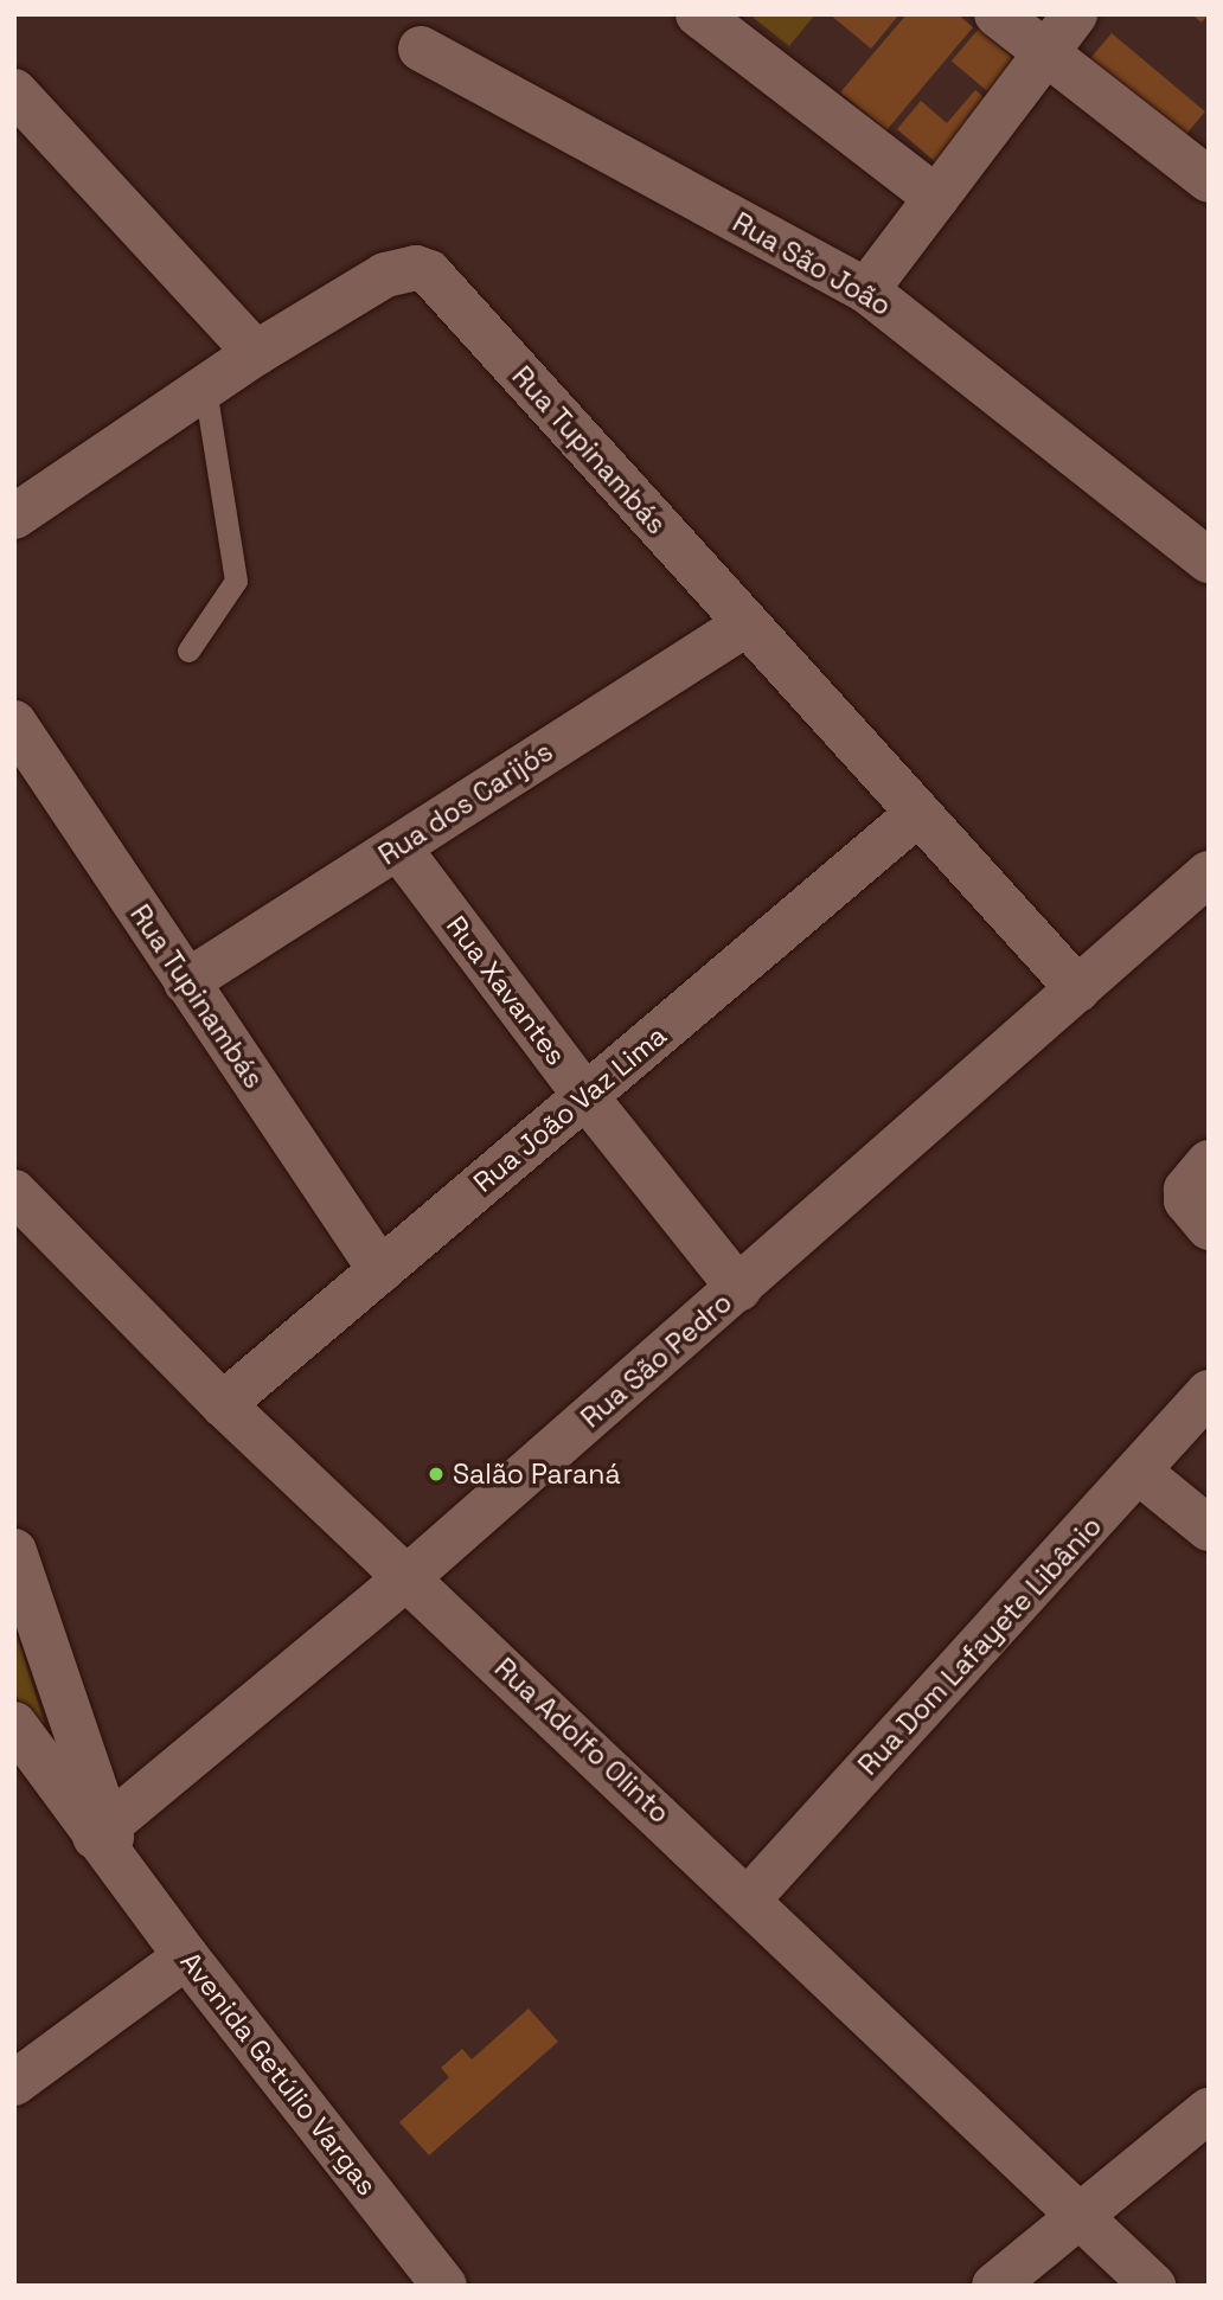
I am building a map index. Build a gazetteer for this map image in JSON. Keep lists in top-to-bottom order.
{
  "streets": {
    "street": [
      "Rua São João",
      "Rua Tupinambás",
      "Rua dos Carijós",
      "Rua Xavantes",
      "Rua João Vaz Lima",
      "Rua São Pedro",
      "Rua Dom Lafayete Libânio",
      "Rua Adolfo Olinto",
      "Avenida Getúlio Vargas"
    ]
  },
  "crossings": [
    ["Rua Tupinambás", "Rua dos Carijós"],
    ["Rua Tupinambás", "Rua João Vaz Lima"],
    ["Rua Tupinambás", "Rua São Pedro"],
    ["Rua dos Carijós", "Rua Xavantes"],
    ["Rua Xavantes", "Rua João Vaz Lima"],
    ["Rua Xavantes", "Rua São Pedro"],
    ["Rua João Vaz Lima", "Rua Adolfo Olinto"],
    ["Rua São Pedro", "Rua Adolfo Olinto"],
    ["Rua São Pedro", "Avenida Getúlio Vargas"],
    ["Rua Dom Lafayete Libânio", "Rua Adolfo Olinto"]
  ],
  "places": ["Salão Paraná"]
}
